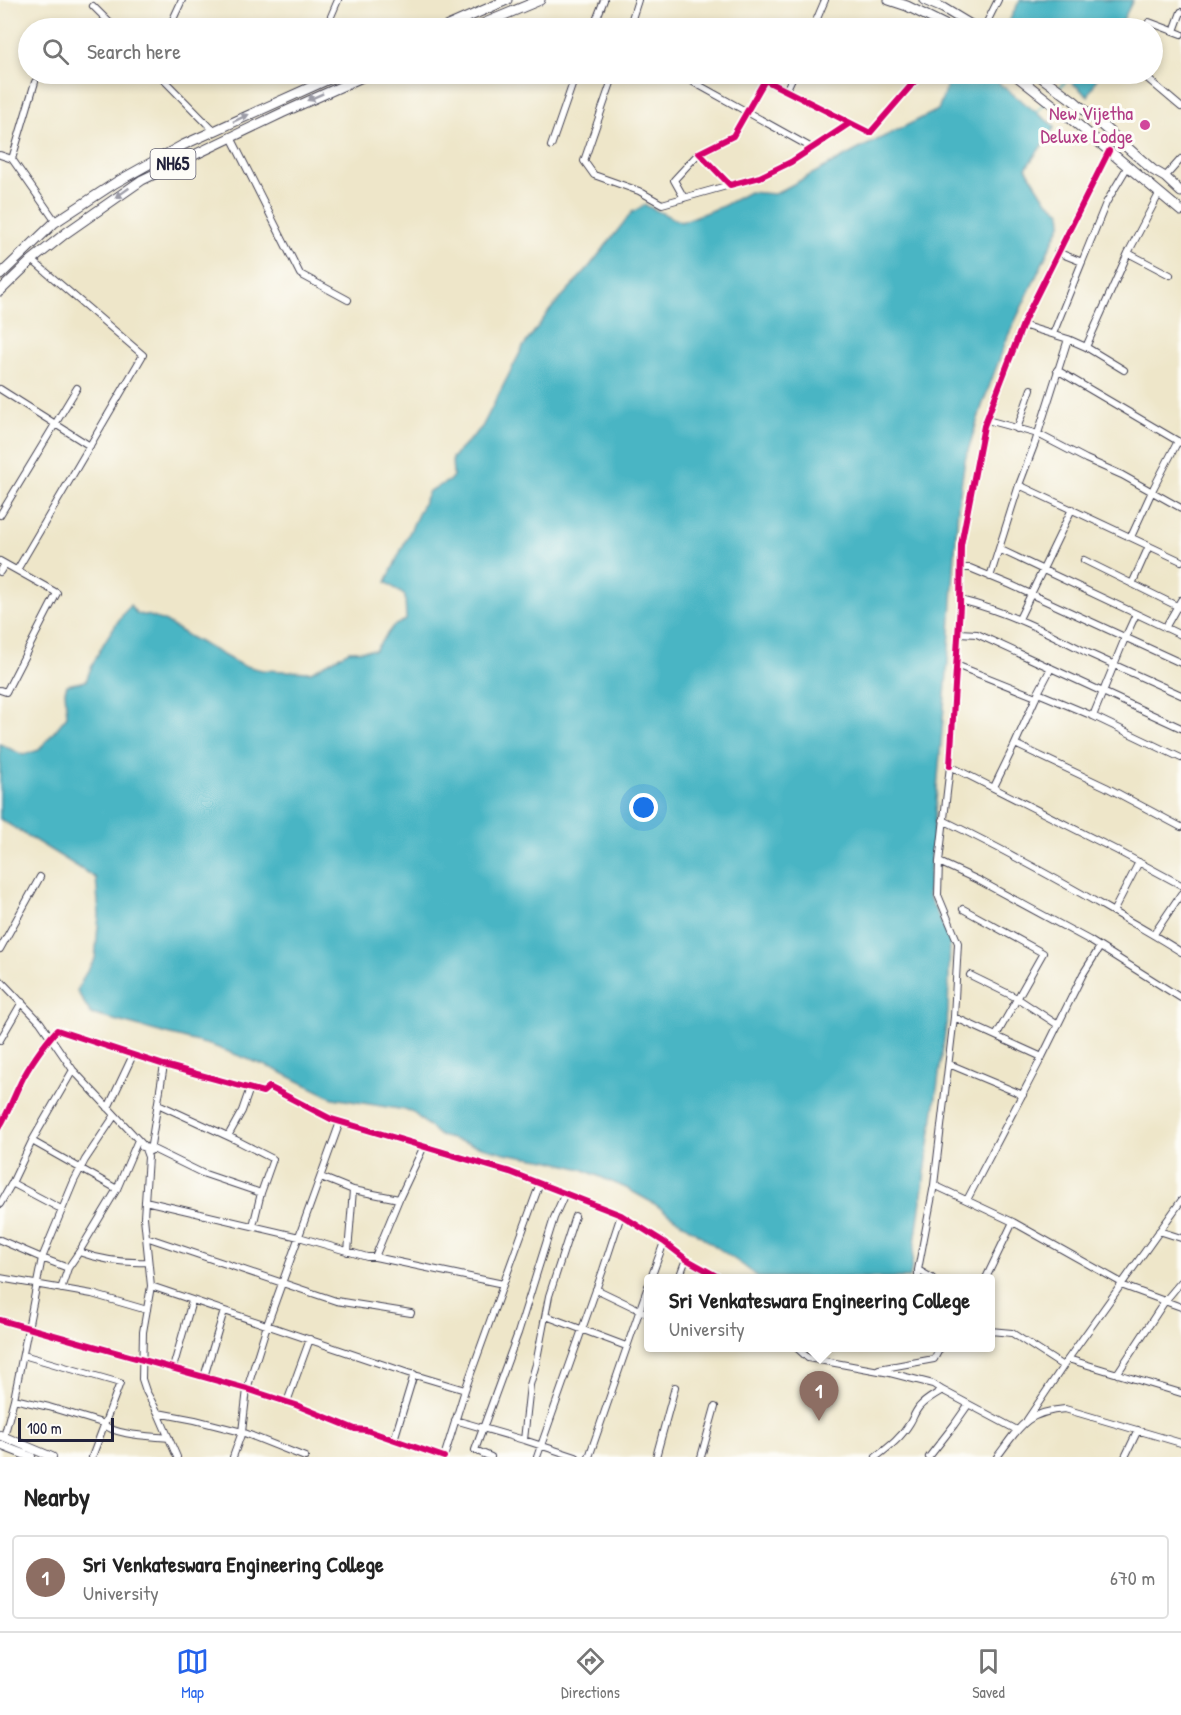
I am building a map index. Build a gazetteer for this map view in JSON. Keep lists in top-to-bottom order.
{
  "streets": {
    "highway": ["NH65"]
  },
  "places": ["New Vijetha Deluxe Lodge"],
  "scale_bar": "100 m",
  "page": {
    "search": "Search here",
    "popup": ["Sri Venkateswara Engineering College", "University"],
    "pins": "1",
    "scale": "100 m",
    "heading": "Nearby",
    "list": [
      {
        "mark": "1",
        "name": "Sri Venkateswara Engineering College",
        "note": "University",
        "value": "670 m"
      }
    ],
    "nav": ["Map", "Directions", "Saved"]
  }
}
